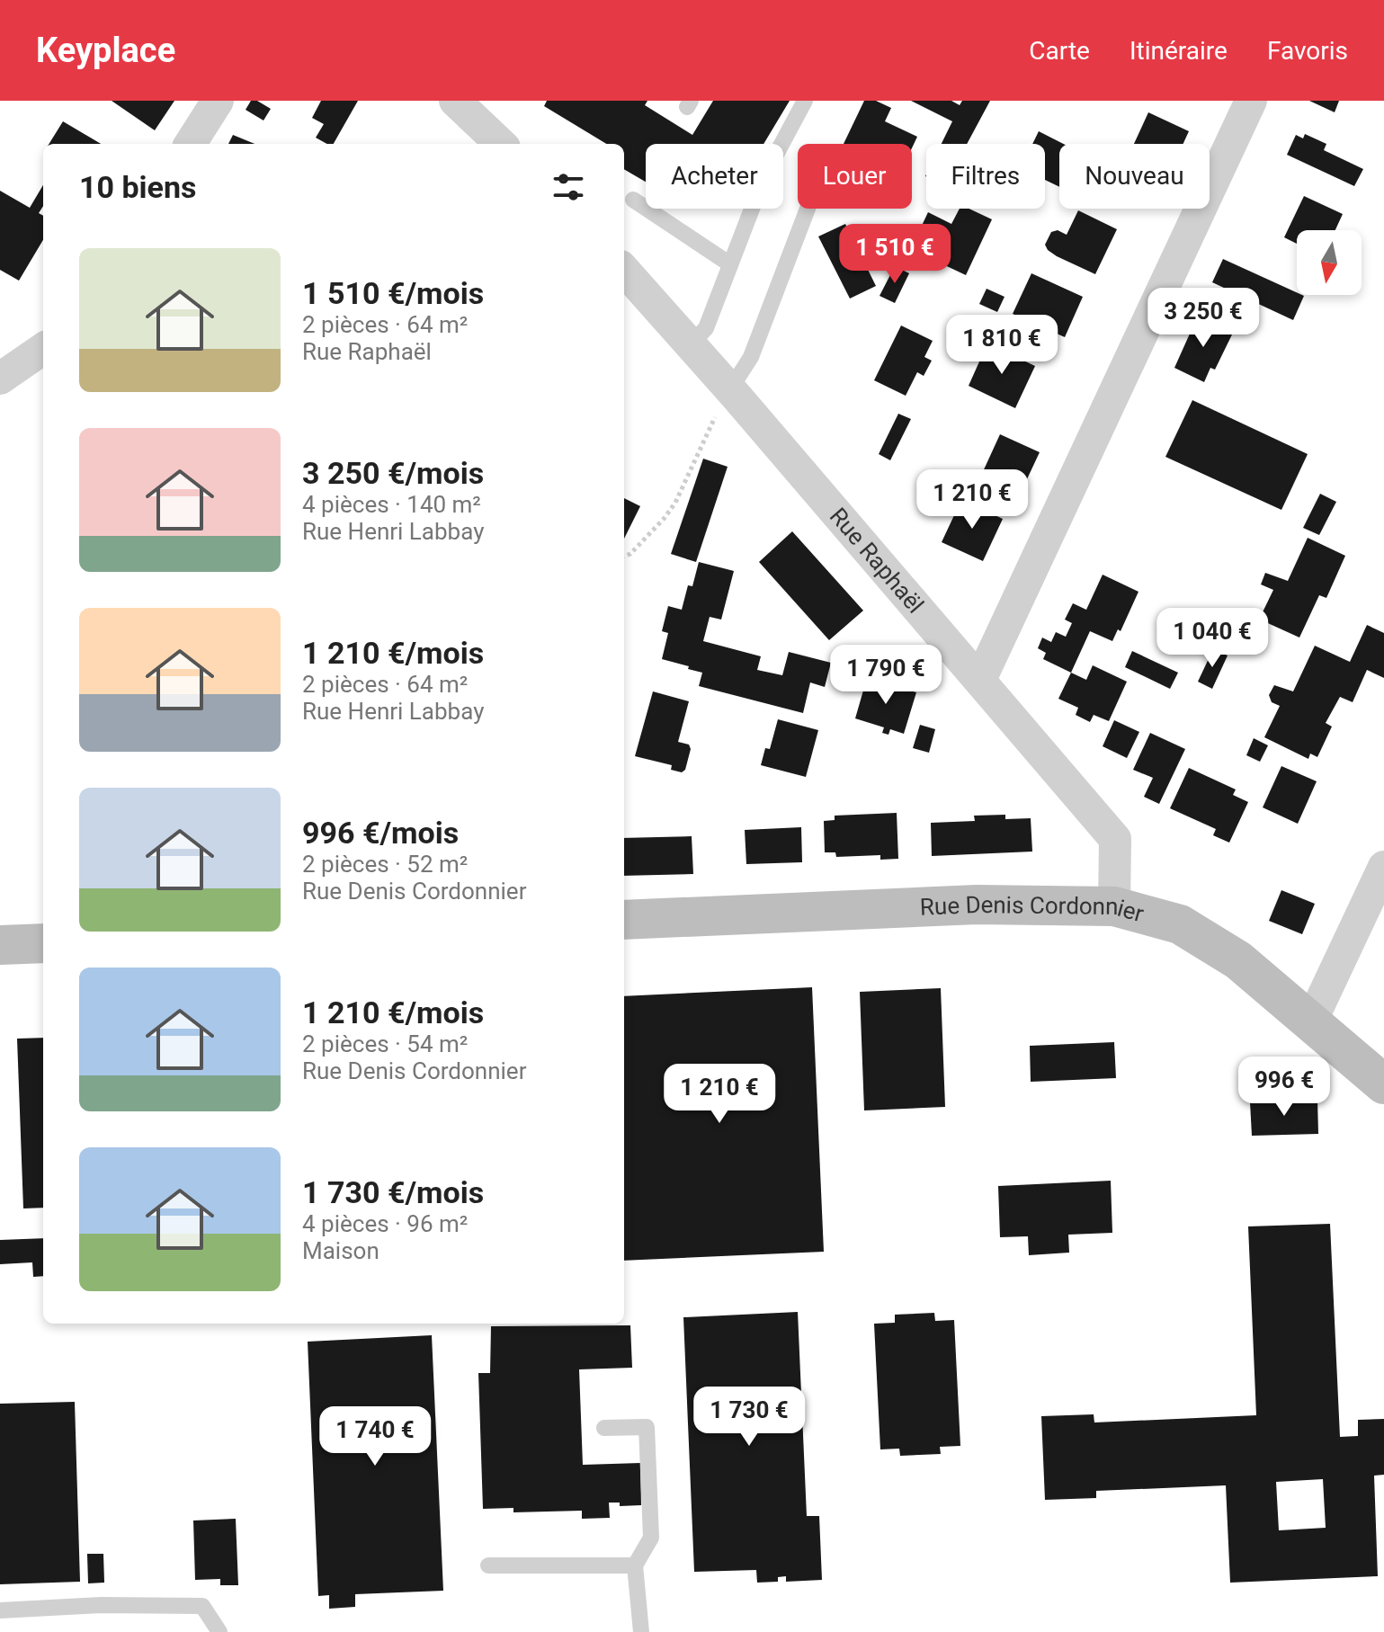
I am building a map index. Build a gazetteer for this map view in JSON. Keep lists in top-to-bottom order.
{
  "streets": {
    "street": ["Rue Raphaël", "Rue Denis Cordonnier"]
  },
  "crossings": [
    ["Rue Raphaël", "Rue Denis Cordonnier"]
  ],
  "north": "bottom",
  "page": {
    "header": "Keyplace",
    "nav": ["Carte", "Itinéraire", "Favoris"],
    "chip": [
      "Acheter",
      "Louer",
      "Filtres",
      "Nouveau"
    ],
    "heading": "10 biens",
    "price": [
      "1 510 €",
      "3 250 €",
      "1 810 €",
      "1 210 €",
      "1 040 €",
      "1 790 €",
      "996 €",
      "1 210 €",
      "1 730 €",
      "1 740 €"
    ],
    "list": [
      {
        "name": "1 510 €/mois",
        "note": "2 pièces · 64 m² · Rue Raphaël"
      },
      {
        "name": "3 250 €/mois",
        "note": "4 pièces · 140 m² · Rue Henri Labbay"
      },
      {
        "name": "1 210 €/mois",
        "note": "2 pièces · 64 m² · Rue Henri Labbay"
      },
      {
        "name": "996 €/mois",
        "note": "2 pièces · 52 m² · Rue Denis Cordonnier"
      },
      {
        "name": "1 210 €/mois",
        "note": "2 pièces · 54 m² · Rue Denis Cordonnier"
      },
      {
        "name": "1 730 €/mois",
        "note": "4 pièces · 96 m² · Maison"
      }
    ]
  }
}
